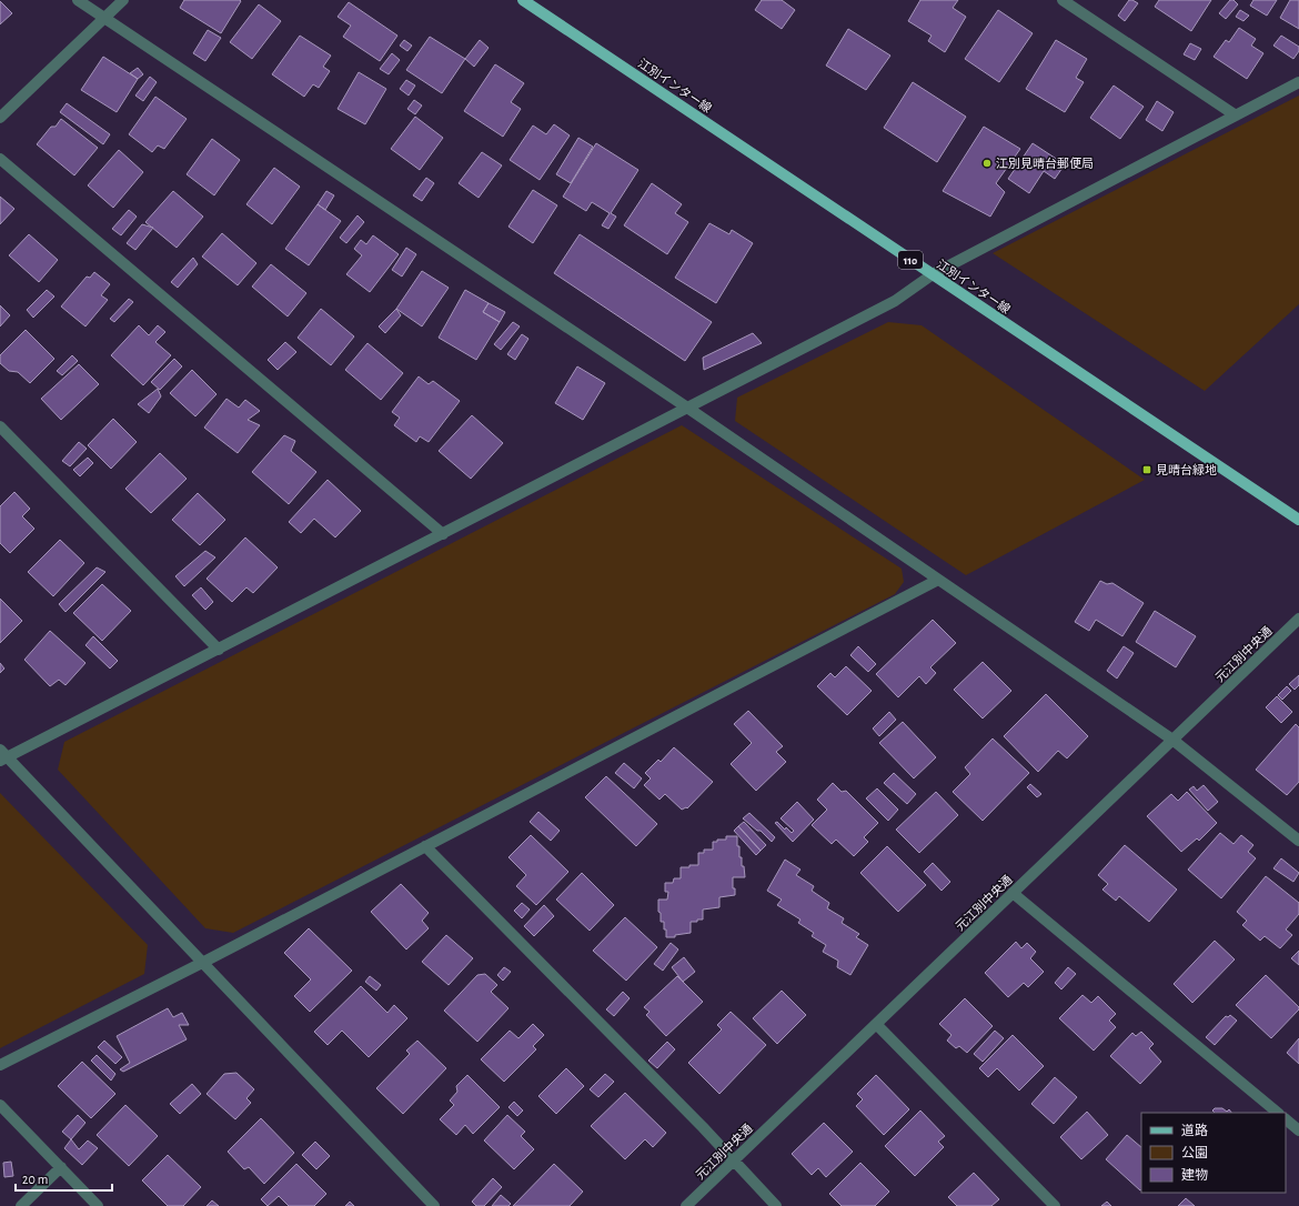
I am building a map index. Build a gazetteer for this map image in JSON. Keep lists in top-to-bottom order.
{
  "streets": {
    "main road": ["江別インター線", "110"],
    "street": ["元江別中央通"]
  },
  "places": {
    "other": ["江別見晴台郵便局"],
    "transit": ["見晴台緑地"]
  },
  "legend": ["道路", "公園", "建物"],
  "scale_bar": "20 m"
}
